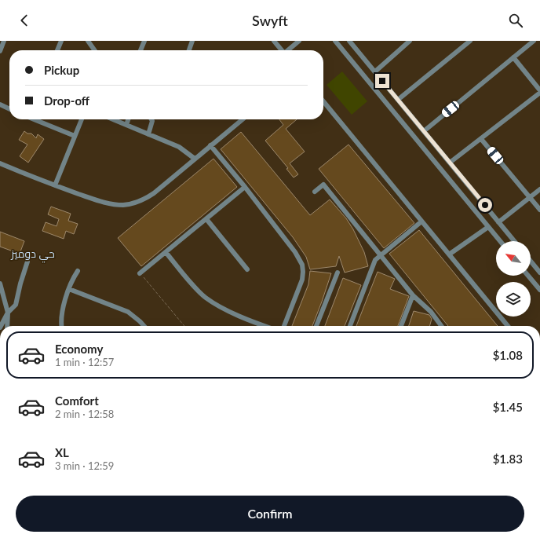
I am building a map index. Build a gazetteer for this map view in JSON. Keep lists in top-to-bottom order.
{
  "districts": ["حي دوميز"],
  "north": "top left",
  "page": {
    "header": "Swyft",
    "banner": ["Pickup", "Drop-off"],
    "list": [
      {
        "name": "Economy",
        "note": "1 min · 12:57",
        "value": "$1.08"
      },
      {
        "name": "Comfort",
        "note": "2 min · 12:58",
        "value": "$1.45"
      },
      {
        "name": "XL",
        "note": "3 min · 12:59",
        "value": "$1.83"
      }
    ],
    "buttons": "Confirm"
  }
}
